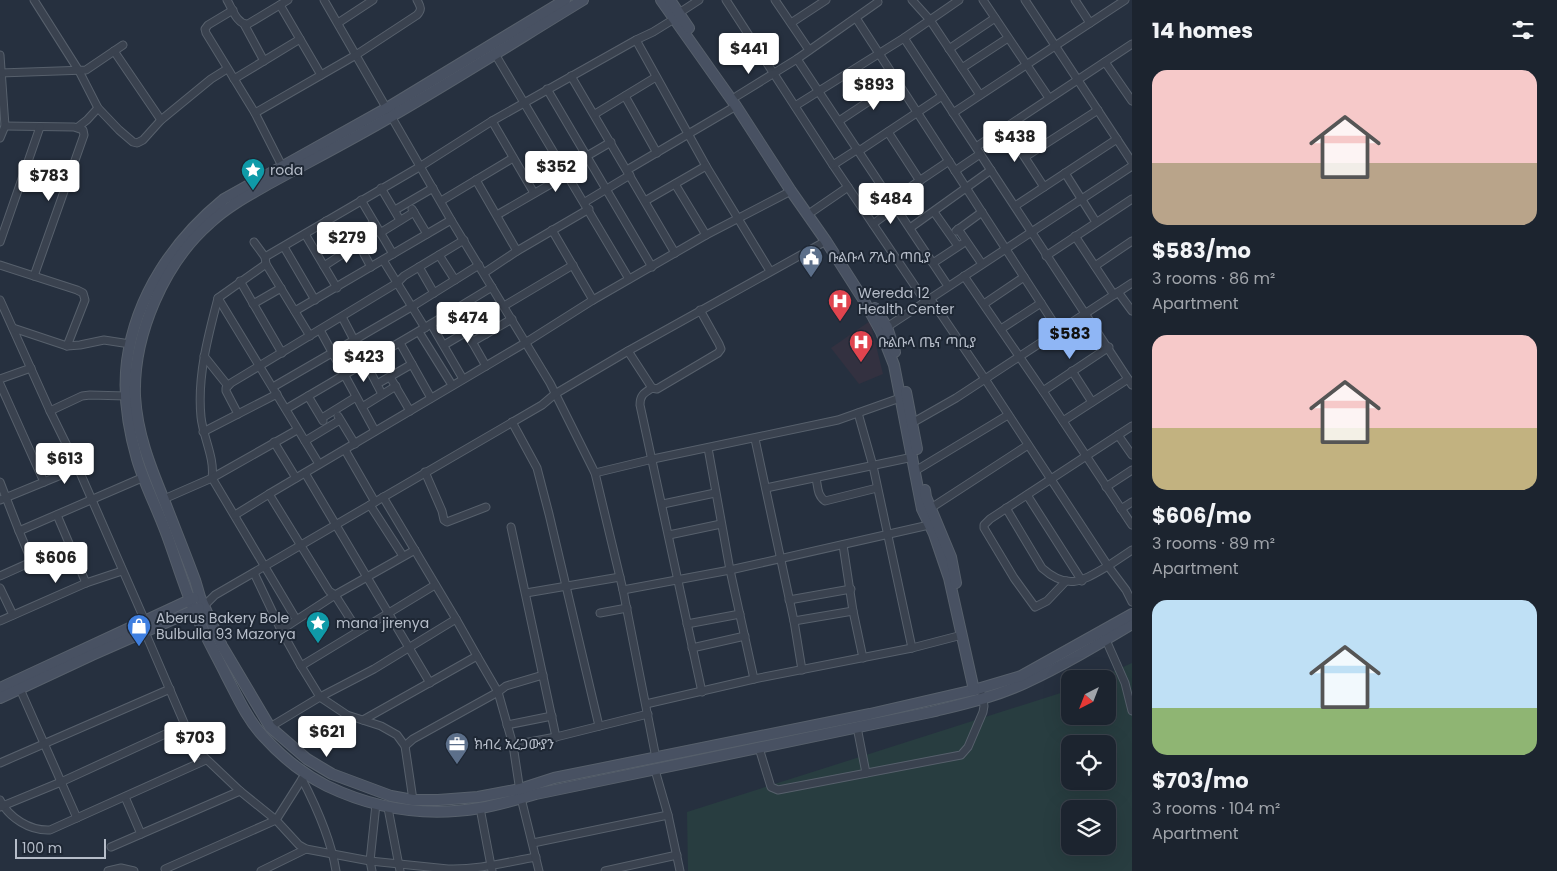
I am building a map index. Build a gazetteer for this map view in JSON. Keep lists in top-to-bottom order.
{
  "places": {
    "place": ["roda", "mana jirenya"],
    "public building": ["ቡልቡላ ፖሊስ ጣቢያ"],
    "hospital": ["Wereda 12 Health Center", "ቡልቡላ ጤና ጣቢያ"],
    "shop": ["Aberus Bakery Bole Bulbulla 93 Mazorya"],
    "office": ["ክብረ አረጋውያን"]
  },
  "scale_bar": "100 m",
  "north": "bottom left",
  "page": {
    "heading": "14 homes",
    "price": [
      "$441",
      "$893",
      "$438",
      "$352",
      "$783",
      "$484",
      "$279",
      "$474",
      "$583",
      "$423",
      "$613",
      "$606",
      "$621",
      "$703"
    ],
    "list": [
      {
        "name": "$583/mo",
        "note": "3 rooms · 86 m² · Apartment"
      },
      {
        "name": "$606/mo",
        "note": "3 rooms · 89 m² · Apartment"
      },
      {
        "name": "$703/mo",
        "note": "3 rooms · 104 m² · Apartment"
      }
    ],
    "scale": "100 m"
  }
}
